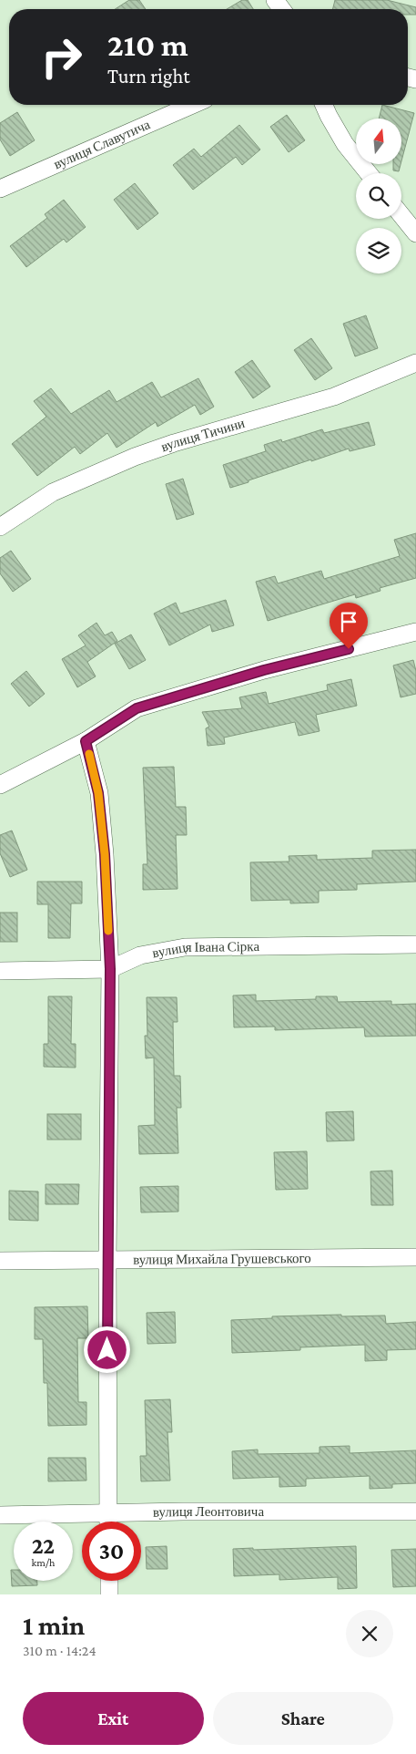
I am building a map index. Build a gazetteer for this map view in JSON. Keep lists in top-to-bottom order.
{
  "streets": {
    "street": [
      "вулиця Славутича",
      "вулиця Тичини",
      "вулиця Івана Сірка",
      "вулиця Михайла Грушевського",
      "вулиця Леонтовича"
    ]
  },
  "north": "top",
  "page": {
    "turn": ["210 m", "Turn right"],
    "speed": "22 km/h",
    "limit": "30",
    "heading": ["1 min", "310 m · 14:24"],
    "buttons": ["Exit", "Share"]
  }
}
